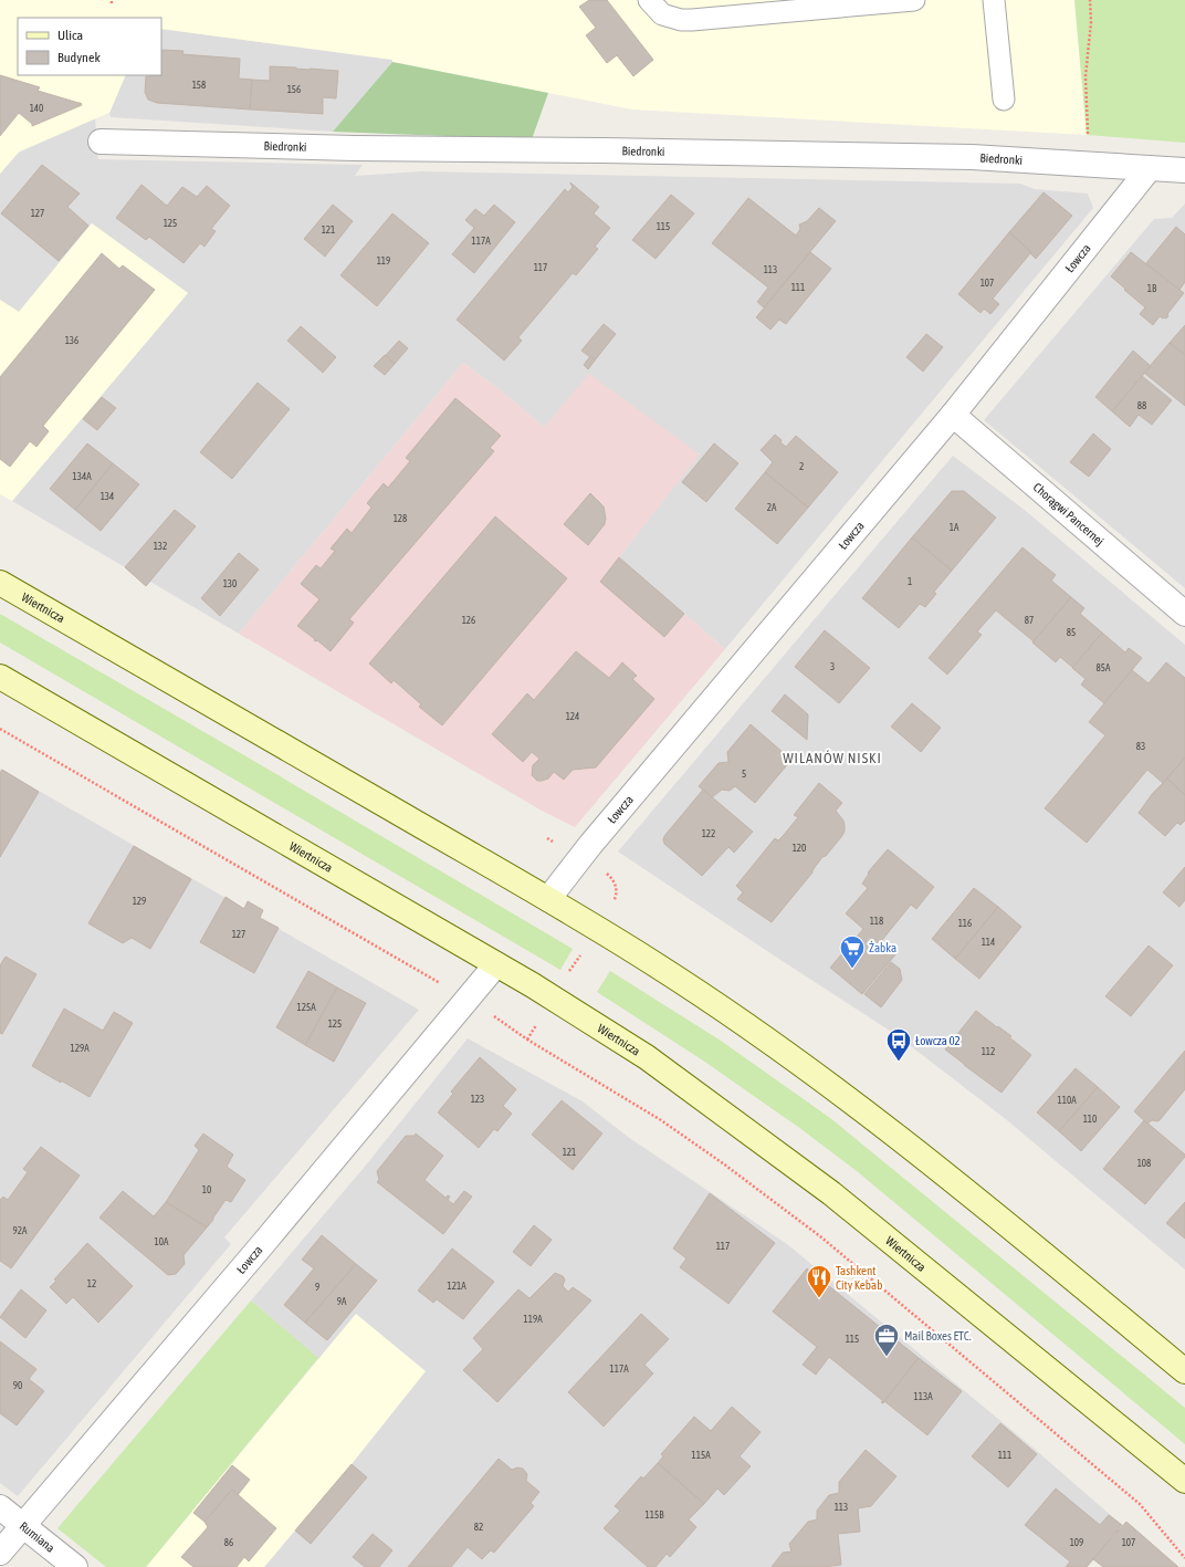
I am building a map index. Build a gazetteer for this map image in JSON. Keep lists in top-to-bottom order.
{
  "streets": {
    "main road": ["Wiertnicza"],
    "street": [
      "Biedronki",
      "Łowcza",
      "Chorągwi Pancernej",
      "Rumiana"
    ]
  },
  "crossings": [
    ["Biedronki", "Łowcza"],
    ["Łowcza", "Chorągwi Pancernej"],
    ["Łowcza", "Wiertnicza"],
    ["Łowcza", "Rumiana"]
  ],
  "districts": ["WILANÓW NISKI"],
  "places": {
    "supermarket": ["Żabka"],
    "bus stop": ["Łowcza 02"],
    "restaurant": ["Tashkent City Kebab"],
    "office": ["Mail Boxes ETC."]
  },
  "house_numbers": [
    "158",
    "156",
    "140",
    "127",
    "125",
    "115",
    "121",
    "117A",
    "119",
    "117",
    "113",
    "107",
    "111",
    "1B",
    "136",
    "88",
    "2",
    "134A",
    "134",
    "2A",
    "128",
    "1A",
    "132",
    "1",
    "130",
    "126",
    "87",
    "85",
    "3",
    "85A",
    "124",
    "83",
    "5",
    "122",
    "120",
    "129",
    "118",
    "116",
    "127",
    "114",
    "125A",
    "125",
    "129A",
    "112",
    "123",
    "110A",
    "110",
    "121",
    "108",
    "10",
    "92A",
    "10A",
    "117",
    "12",
    "121A",
    "9",
    "9A",
    "119A",
    "115",
    "117A",
    "90",
    "113A",
    "115A",
    "111",
    "113",
    "115B",
    "82",
    "86",
    "109",
    "107"
  ],
  "legend": ["Ulica", "Budynek"]
}
